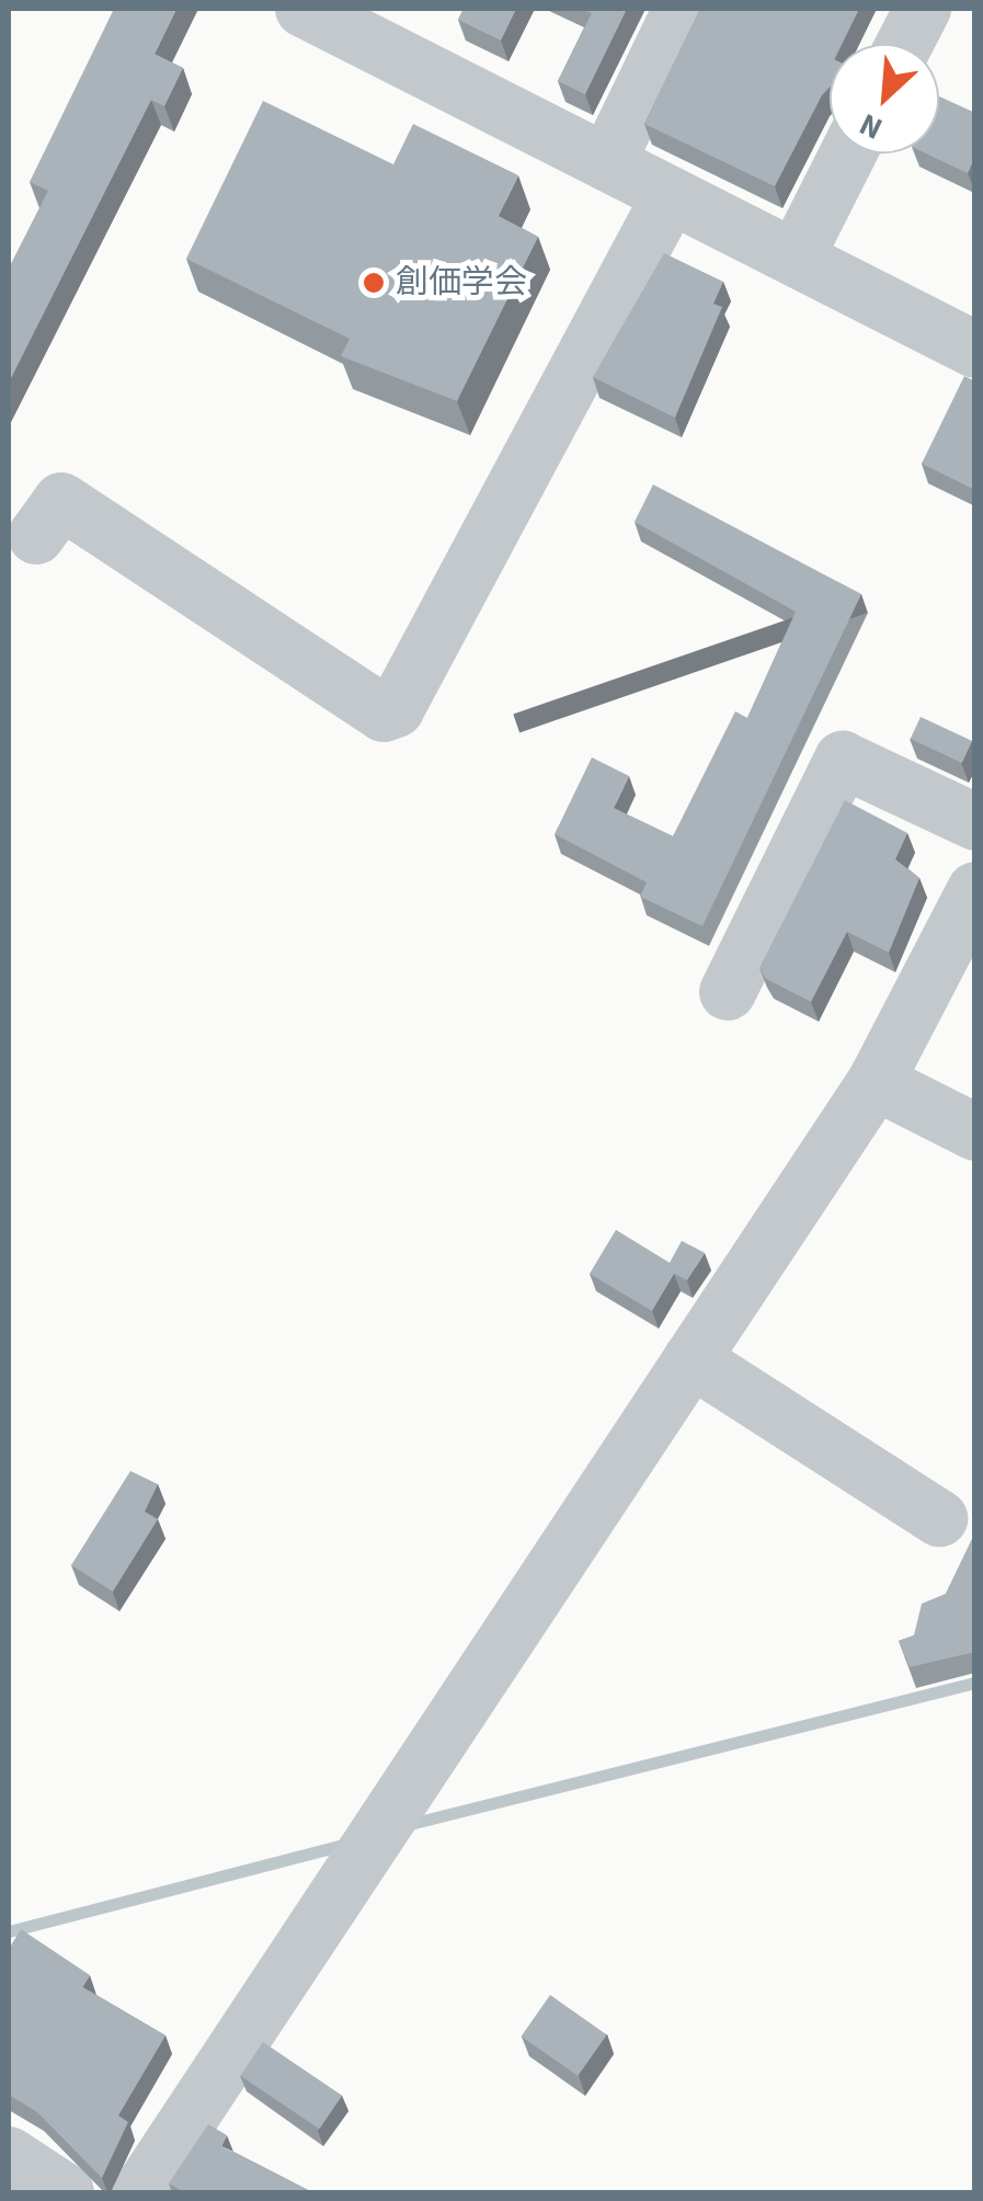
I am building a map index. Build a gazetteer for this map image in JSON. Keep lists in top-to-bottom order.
{
  "places": ["創価学会"],
  "north": "bottom left"
}
